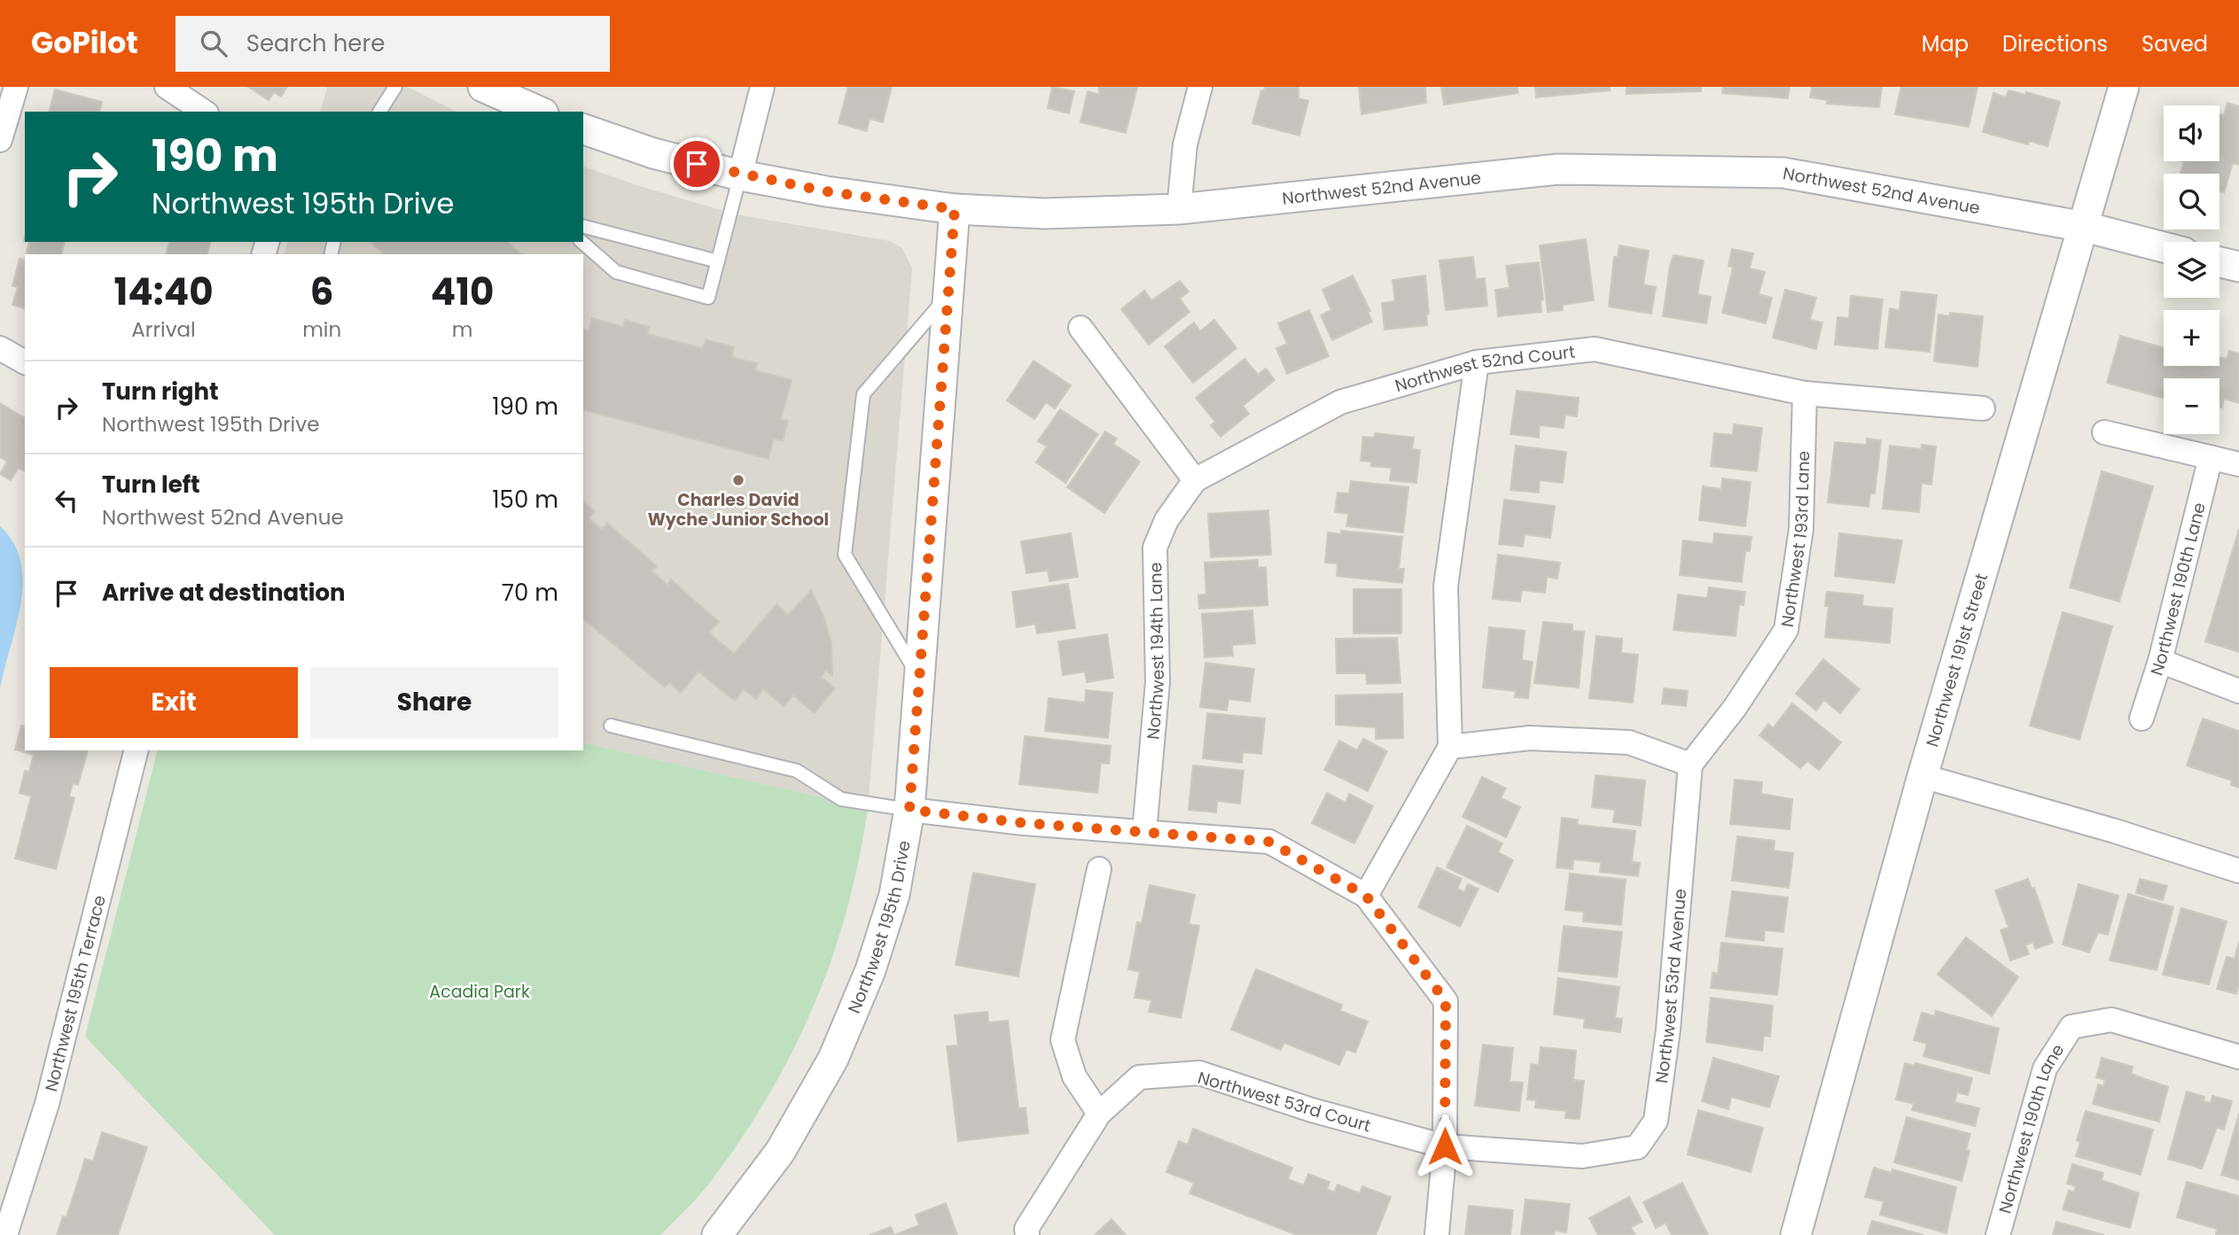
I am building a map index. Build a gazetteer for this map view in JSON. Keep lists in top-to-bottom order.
{
  "streets": {
    "street": [
      "Northwest 52nd Avenue",
      "Northwest 52nd Court",
      "Northwest 193rd Lane",
      "Northwest 190th Lane",
      "Northwest 194th Lane",
      "Northwest 191st Street",
      "Northwest 195th Drive",
      "Northwest 53rd Avenue",
      "Northwest 195th Terrace",
      "Northwest 53rd Court"
    ]
  },
  "crossings": [
    ["Northwest 52nd Avenue", "Northwest 191st Street"],
    ["Northwest 52nd Avenue", "Northwest 195th Drive"],
    ["Northwest 52nd Court", "Northwest 193rd Lane"],
    ["Northwest 52nd Court", "Northwest 194th Lane"],
    ["Northwest 193rd Lane", "Northwest 53rd Avenue"],
    ["Northwest 53rd Avenue", "Northwest 53rd Court"]
  ],
  "parks": ["Acadia Park"],
  "places": ["Charles David Wyche Junior School"],
  "page": {
    "header": "GoPilot",
    "search": "Search here",
    "nav": ["Map", "Directions", "Saved"],
    "map_buttons": ["+", "−"],
    "turn": ["190 m", "Northwest 195th Drive"],
    "eta": [
      "14:40",
      "Arrival",
      "6",
      "min",
      "410",
      "m"
    ],
    "list": [
      {
        "name": "Turn right",
        "note": "Northwest 195th Drive",
        "value": "190 m"
      },
      {
        "name": "Turn left",
        "note": "Northwest 52nd Avenue",
        "value": "150 m"
      },
      {
        "name": "Arrive at destination",
        "value": "70 m"
      }
    ],
    "buttons": ["Exit", "Share"]
  }
}
